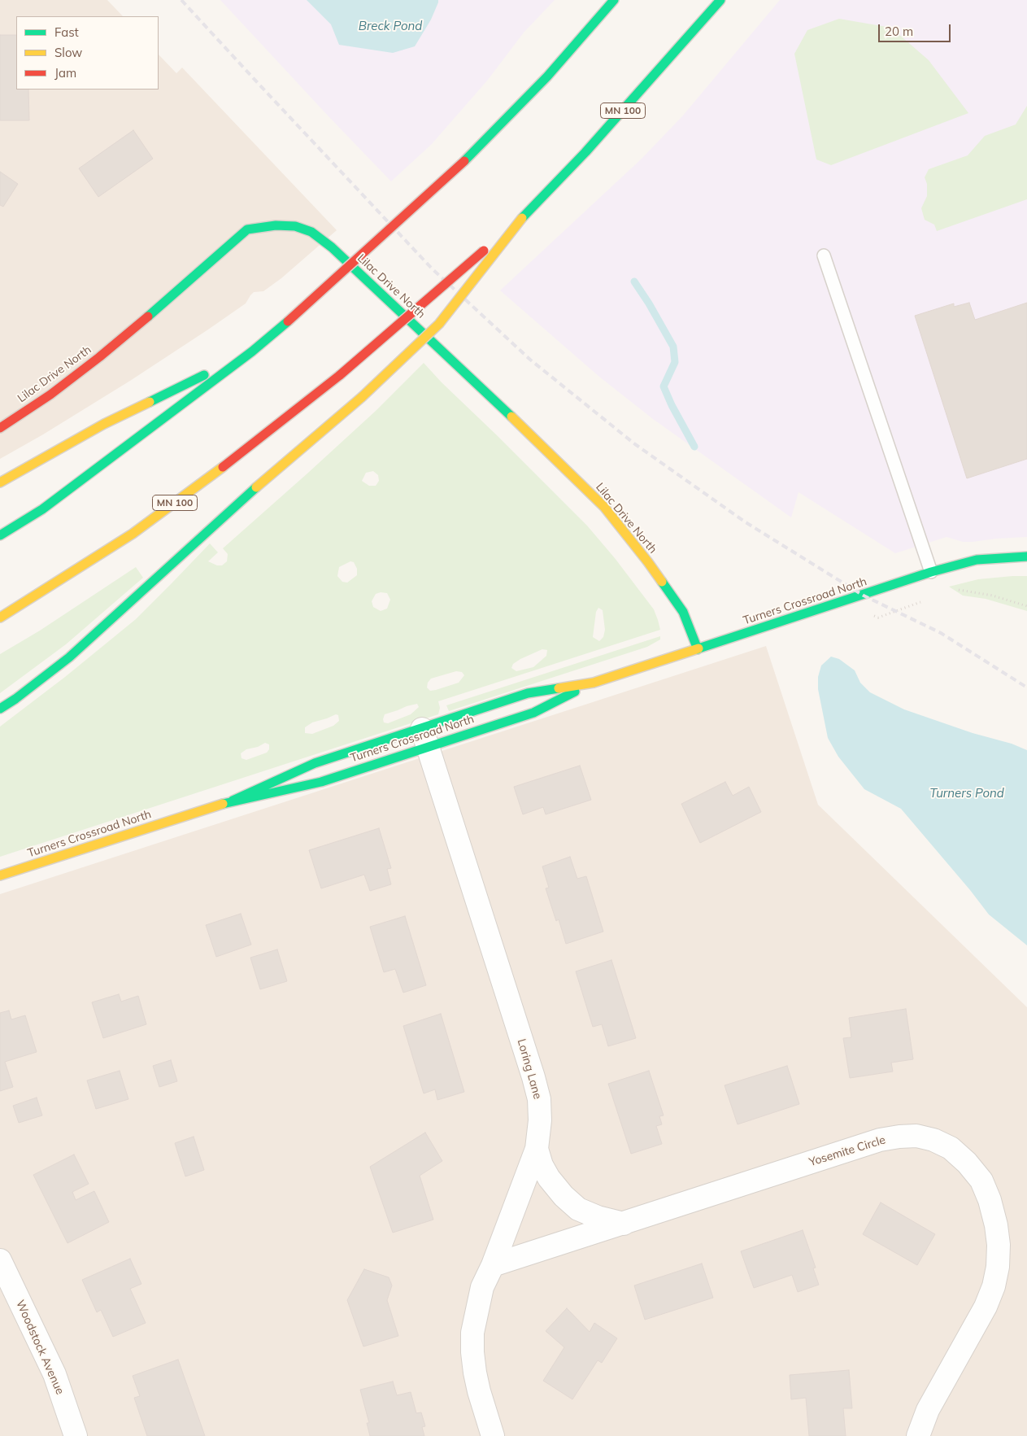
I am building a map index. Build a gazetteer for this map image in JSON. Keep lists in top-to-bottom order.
{
  "streets": {
    "main road": ["MN 100", "Lilac Drive North", "Turners Crossroad North"],
    "street": ["Loring Lane", "Yosemite Circle", "Woodstock Avenue"]
  },
  "crossings": [
    ["Lilac Drive North", "Turners Crossroad North"],
    ["Turners Crossroad North", "Loring Lane"],
    ["Loring Lane", "Yosemite Circle"]
  ],
  "water": ["Breck Pond", "Turners Pond"],
  "legend": ["Fast", "Slow", "Jam"],
  "scale_bar": "20 m"
}
